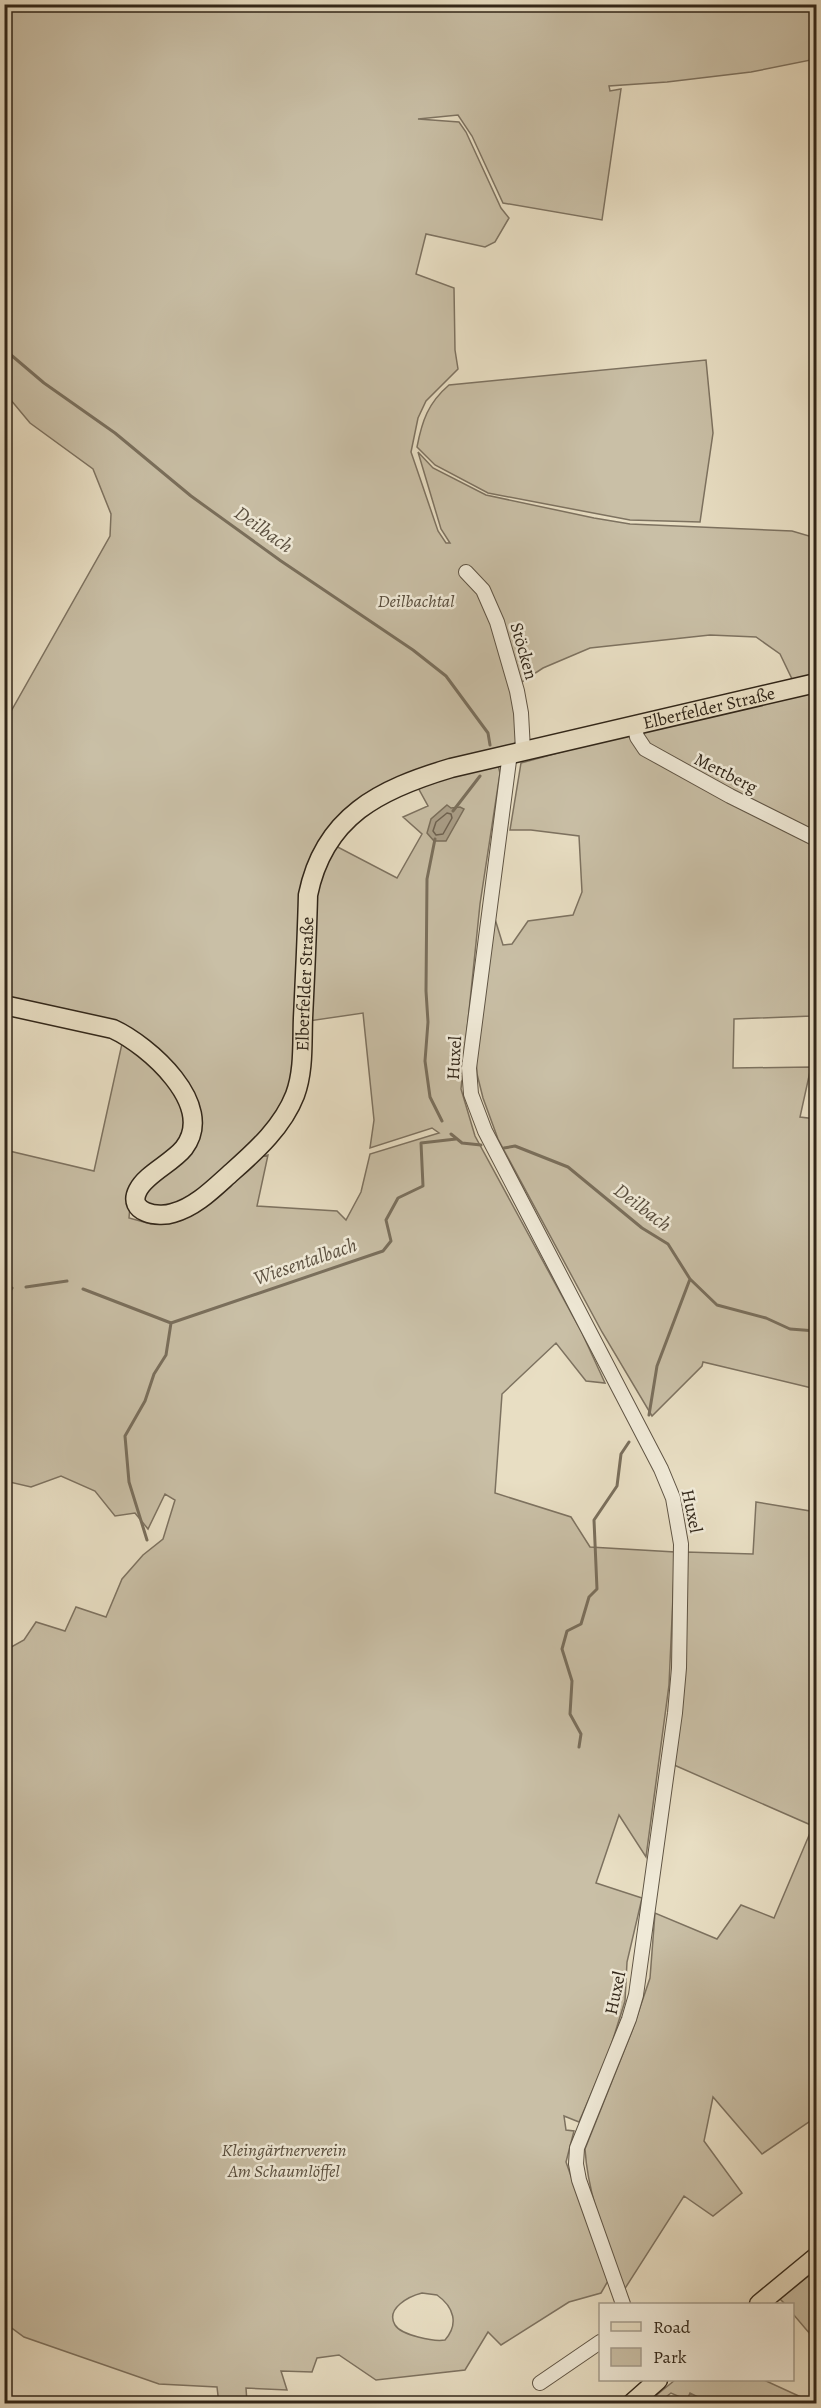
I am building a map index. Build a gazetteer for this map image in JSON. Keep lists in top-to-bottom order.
{
  "streets": {
    "main road": ["Elberfelder Straße"],
    "street": ["Stöcken", "Mettberg", "Huxel"]
  },
  "crossings": [
    ["Stöcken", "Elberfelder Straße"],
    ["Stöcken", "Huxel"],
    ["Elberfelder Straße", "Mettberg"],
    ["Elberfelder Straße", "Huxel"]
  ],
  "water": ["Deilbach", "Wiesentalbach"],
  "parks": ["Deilbachtal", "Kleingärtnerverein Am Schaumlöffel"],
  "legend": ["Road", "Park"]
}
